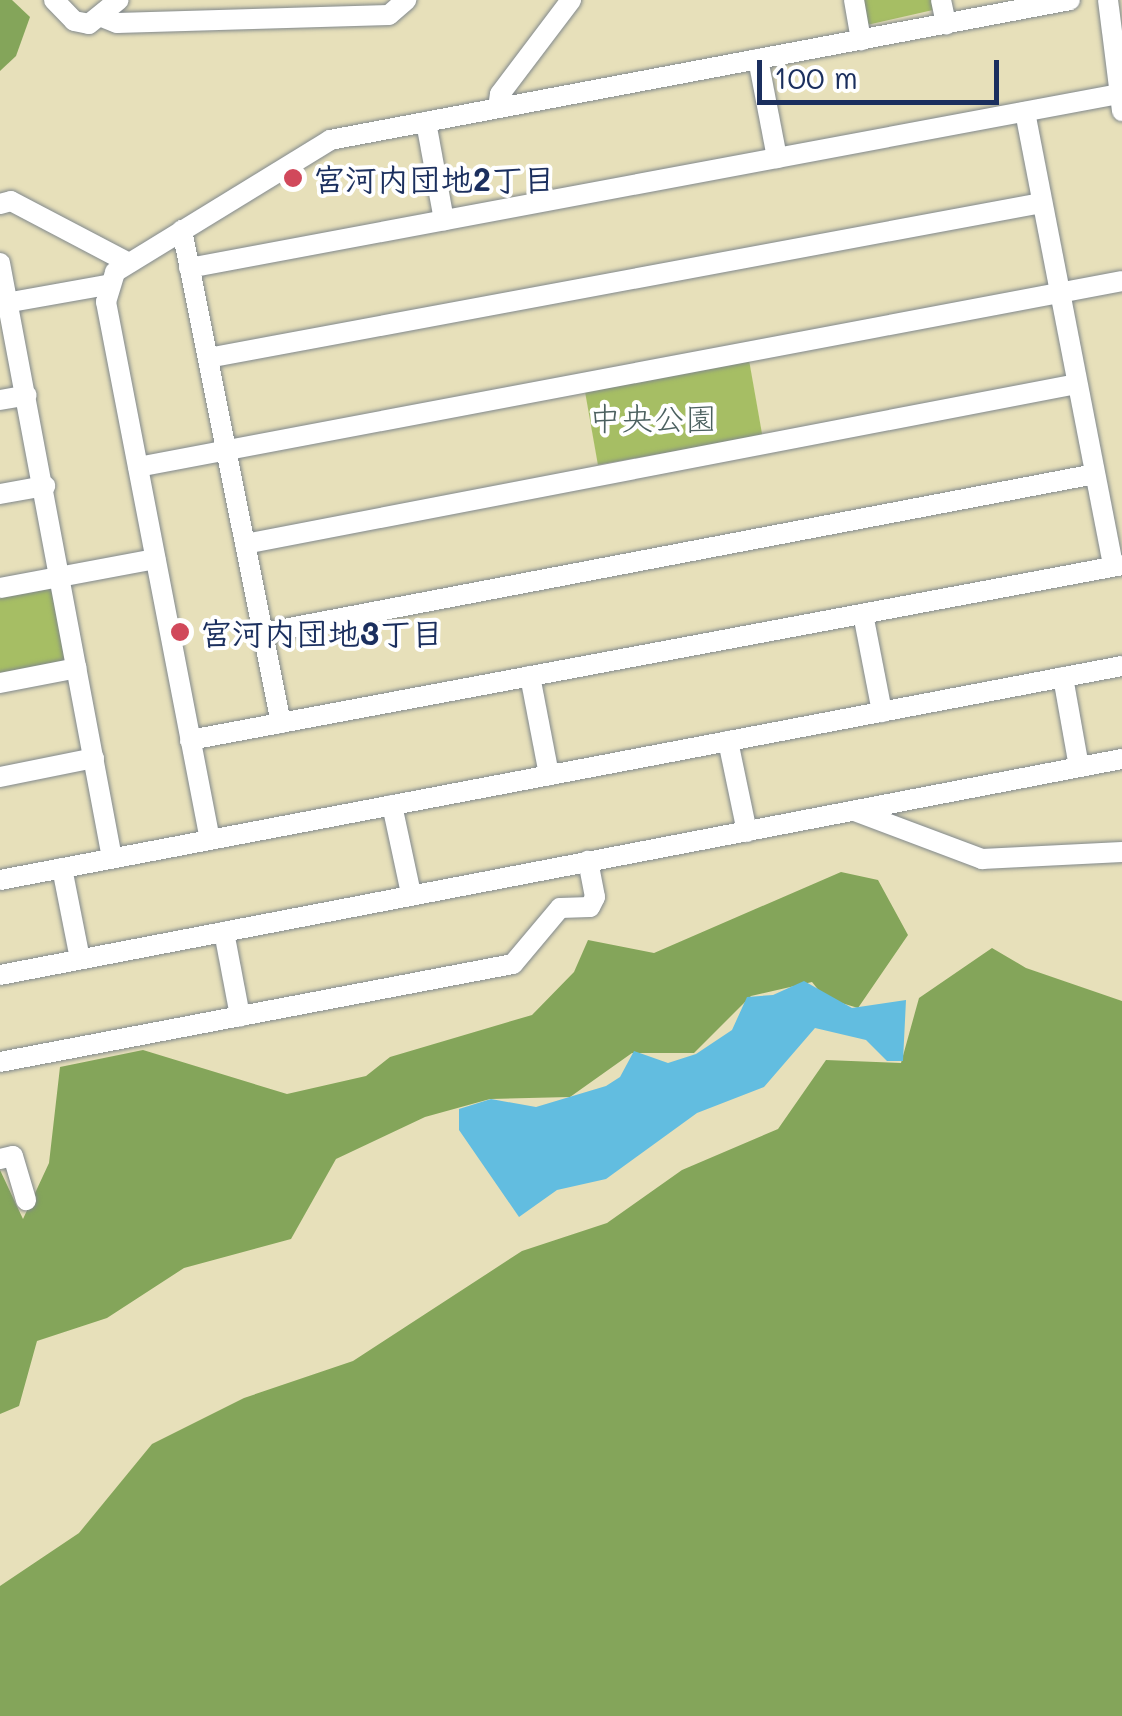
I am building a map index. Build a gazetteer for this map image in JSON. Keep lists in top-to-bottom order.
{
  "parks": ["中央公園"],
  "places": ["宮河内団地2丁目", "宮河内団地3丁目"],
  "scale_bar": "100 m"
}
